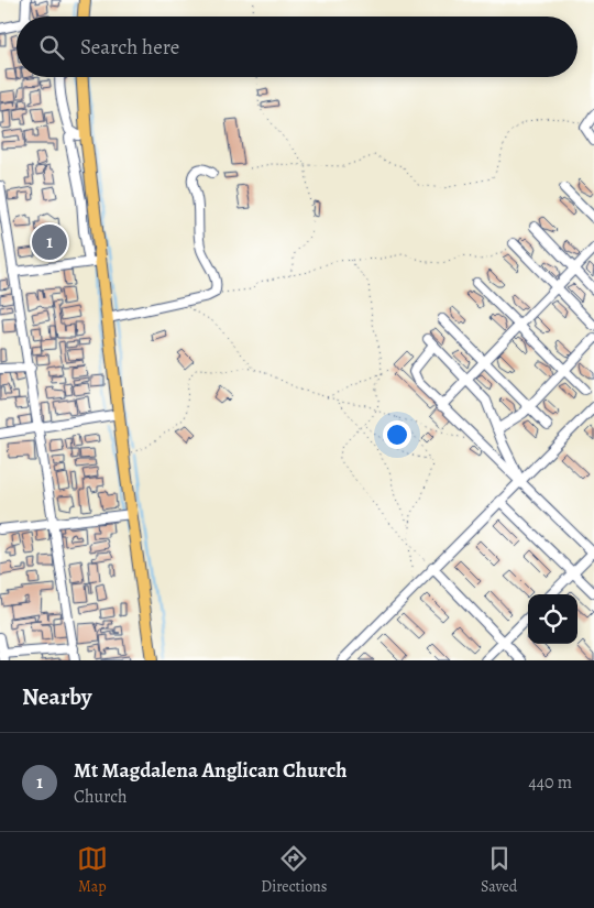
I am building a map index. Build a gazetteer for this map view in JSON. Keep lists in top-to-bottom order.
{
  "page": {
    "search": "Search here",
    "pins": "1",
    "heading": "Nearby",
    "list": [
      {
        "mark": "1",
        "name": "Mt Magdalena Anglican Church",
        "note": "Church",
        "value": "440 m"
      }
    ],
    "nav": ["Map", "Directions", "Saved"]
  }
}
